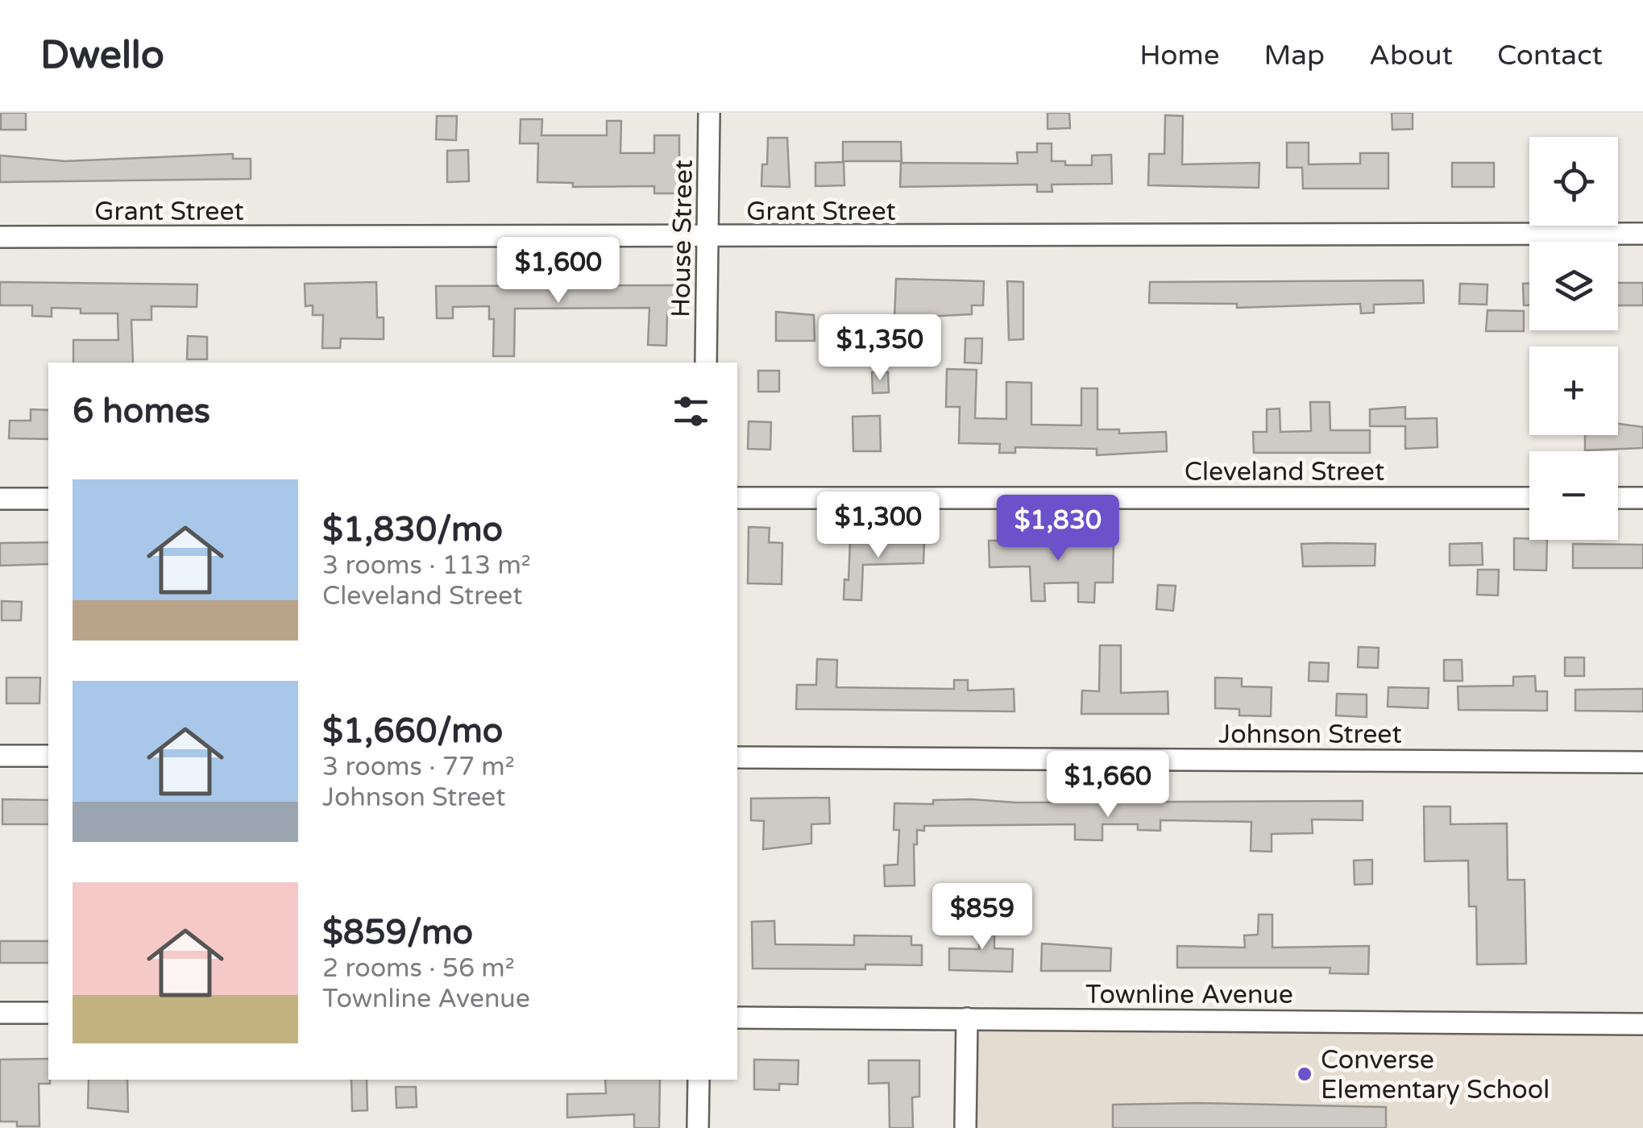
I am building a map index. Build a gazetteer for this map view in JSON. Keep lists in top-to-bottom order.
{
  "streets": {
    "street": [
      "Grant Street",
      "House Street",
      "Cleveland Street",
      "Johnson Street",
      "Townline Avenue"
    ]
  },
  "crossings": [
    ["Grant Street", "House Street"]
  ],
  "places": ["Converse Elementary School"],
  "page": {
    "header": "Dwello",
    "nav": [
      "Home",
      "Map",
      "About",
      "Contact"
    ],
    "map_buttons": ["+", "−"],
    "price": [
      "$1,600",
      "$1,350",
      "$1,300",
      "$1,830",
      "$1,660",
      "$859"
    ],
    "heading": "6 homes",
    "list": [
      {
        "name": "$1,830/mo",
        "note": "3 rooms · 113 m² · Cleveland Street"
      },
      {
        "name": "$1,660/mo",
        "note": "3 rooms · 77 m² · Johnson Street"
      },
      {
        "name": "$859/mo",
        "note": "2 rooms · 56 m² · Townline Avenue"
      }
    ]
  }
}
